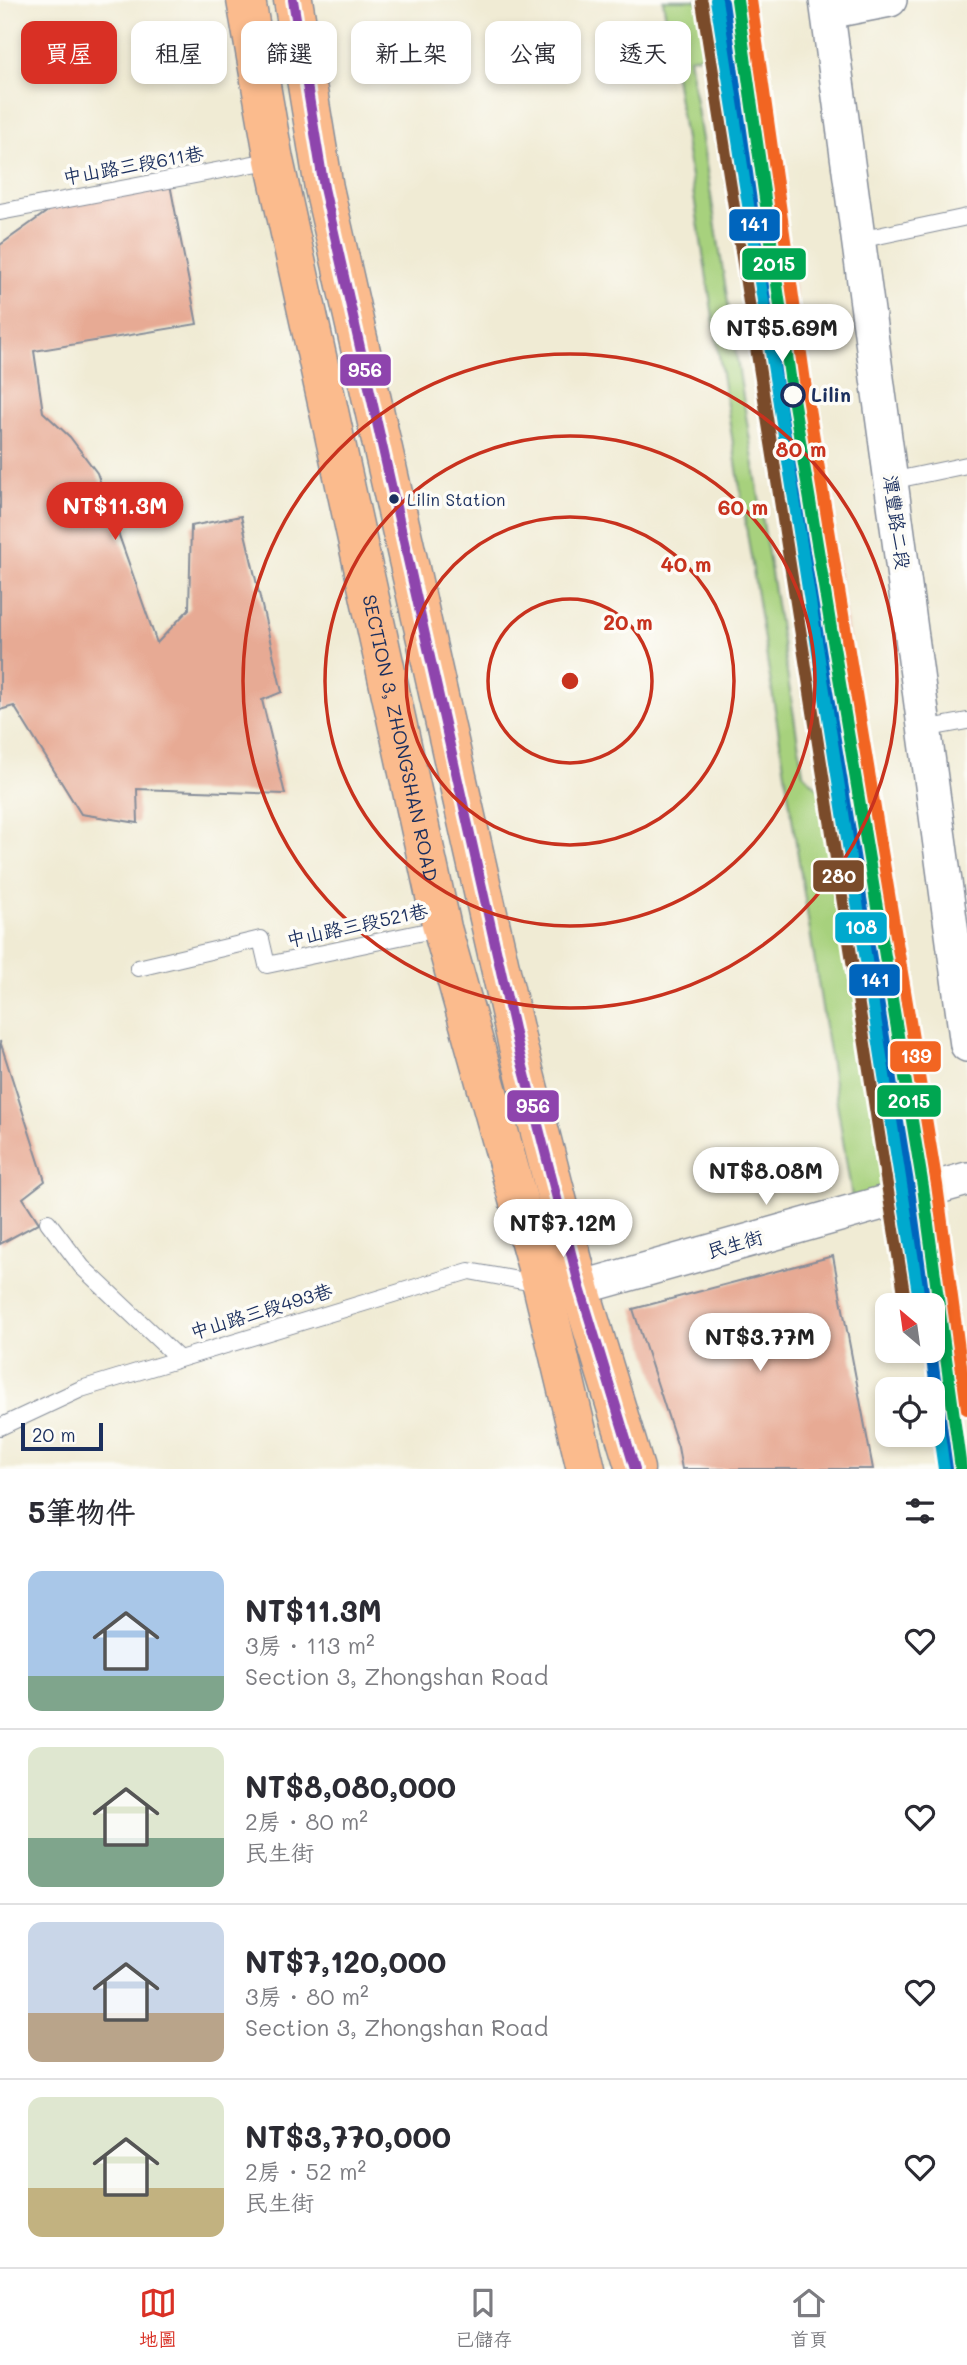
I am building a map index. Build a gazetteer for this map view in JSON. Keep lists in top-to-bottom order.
{
  "streets": {
    "main road": ["SECTION 3, ZHONGSHAN ROAD"],
    "street": ["潭豐路二段", "民生街"],
    "lane": ["中山路三段611巷", "中山路三段521巷", "中山路三段493巷"]
  },
  "crossings": [
    ["中山路三段611巷", "SECTION 3, ZHONGSHAN ROAD"],
    ["SECTION 3, ZHONGSHAN ROAD", "中山路三段521巷"],
    ["SECTION 3, ZHONGSHAN ROAD", "民生街"],
    ["SECTION 3, ZHONGSHAN ROAD", "中山路三段493巷"],
    ["民生街", "中山路三段493巷"]
  ],
  "places": ["Lilin", "Lilin Station"],
  "lines": [
    "transit line 2015",
    "transit line 139",
    "transit line 108",
    "transit line 956",
    "transit line 141",
    "transit line 280"
  ],
  "scale_bar": "20 m",
  "north": "top left",
  "page": {
    "chip": [
      "買屋",
      "租屋",
      "篩選",
      "新上架",
      "公寓",
      "透天"
    ],
    "price": [
      "NT$5.69M",
      "NT$11.3M",
      "NT$8.08M",
      "NT$7.12M",
      "NT$3.77M"
    ],
    "scale": "20 m",
    "heading": "5筆物件",
    "list": [
      {
        "name": "NT$11.3M",
        "note": "3房 · 113 m² · Section 3, Zhongshan Road"
      },
      {
        "name": "NT$8,080,000",
        "note": "2房 · 80 m² · 民生街"
      },
      {
        "name": "NT$7,120,000",
        "note": "3房 · 80 m² · Section 3, Zhongshan Road"
      },
      {
        "name": "NT$3,770,000",
        "note": "2房 · 52 m² · 民生街"
      }
    ],
    "tabs": ["地圖", "已儲存", "首頁"]
  },
  "rings": [
    "80 m",
    "60 m",
    "40 m",
    "20 m"
  ]
}
